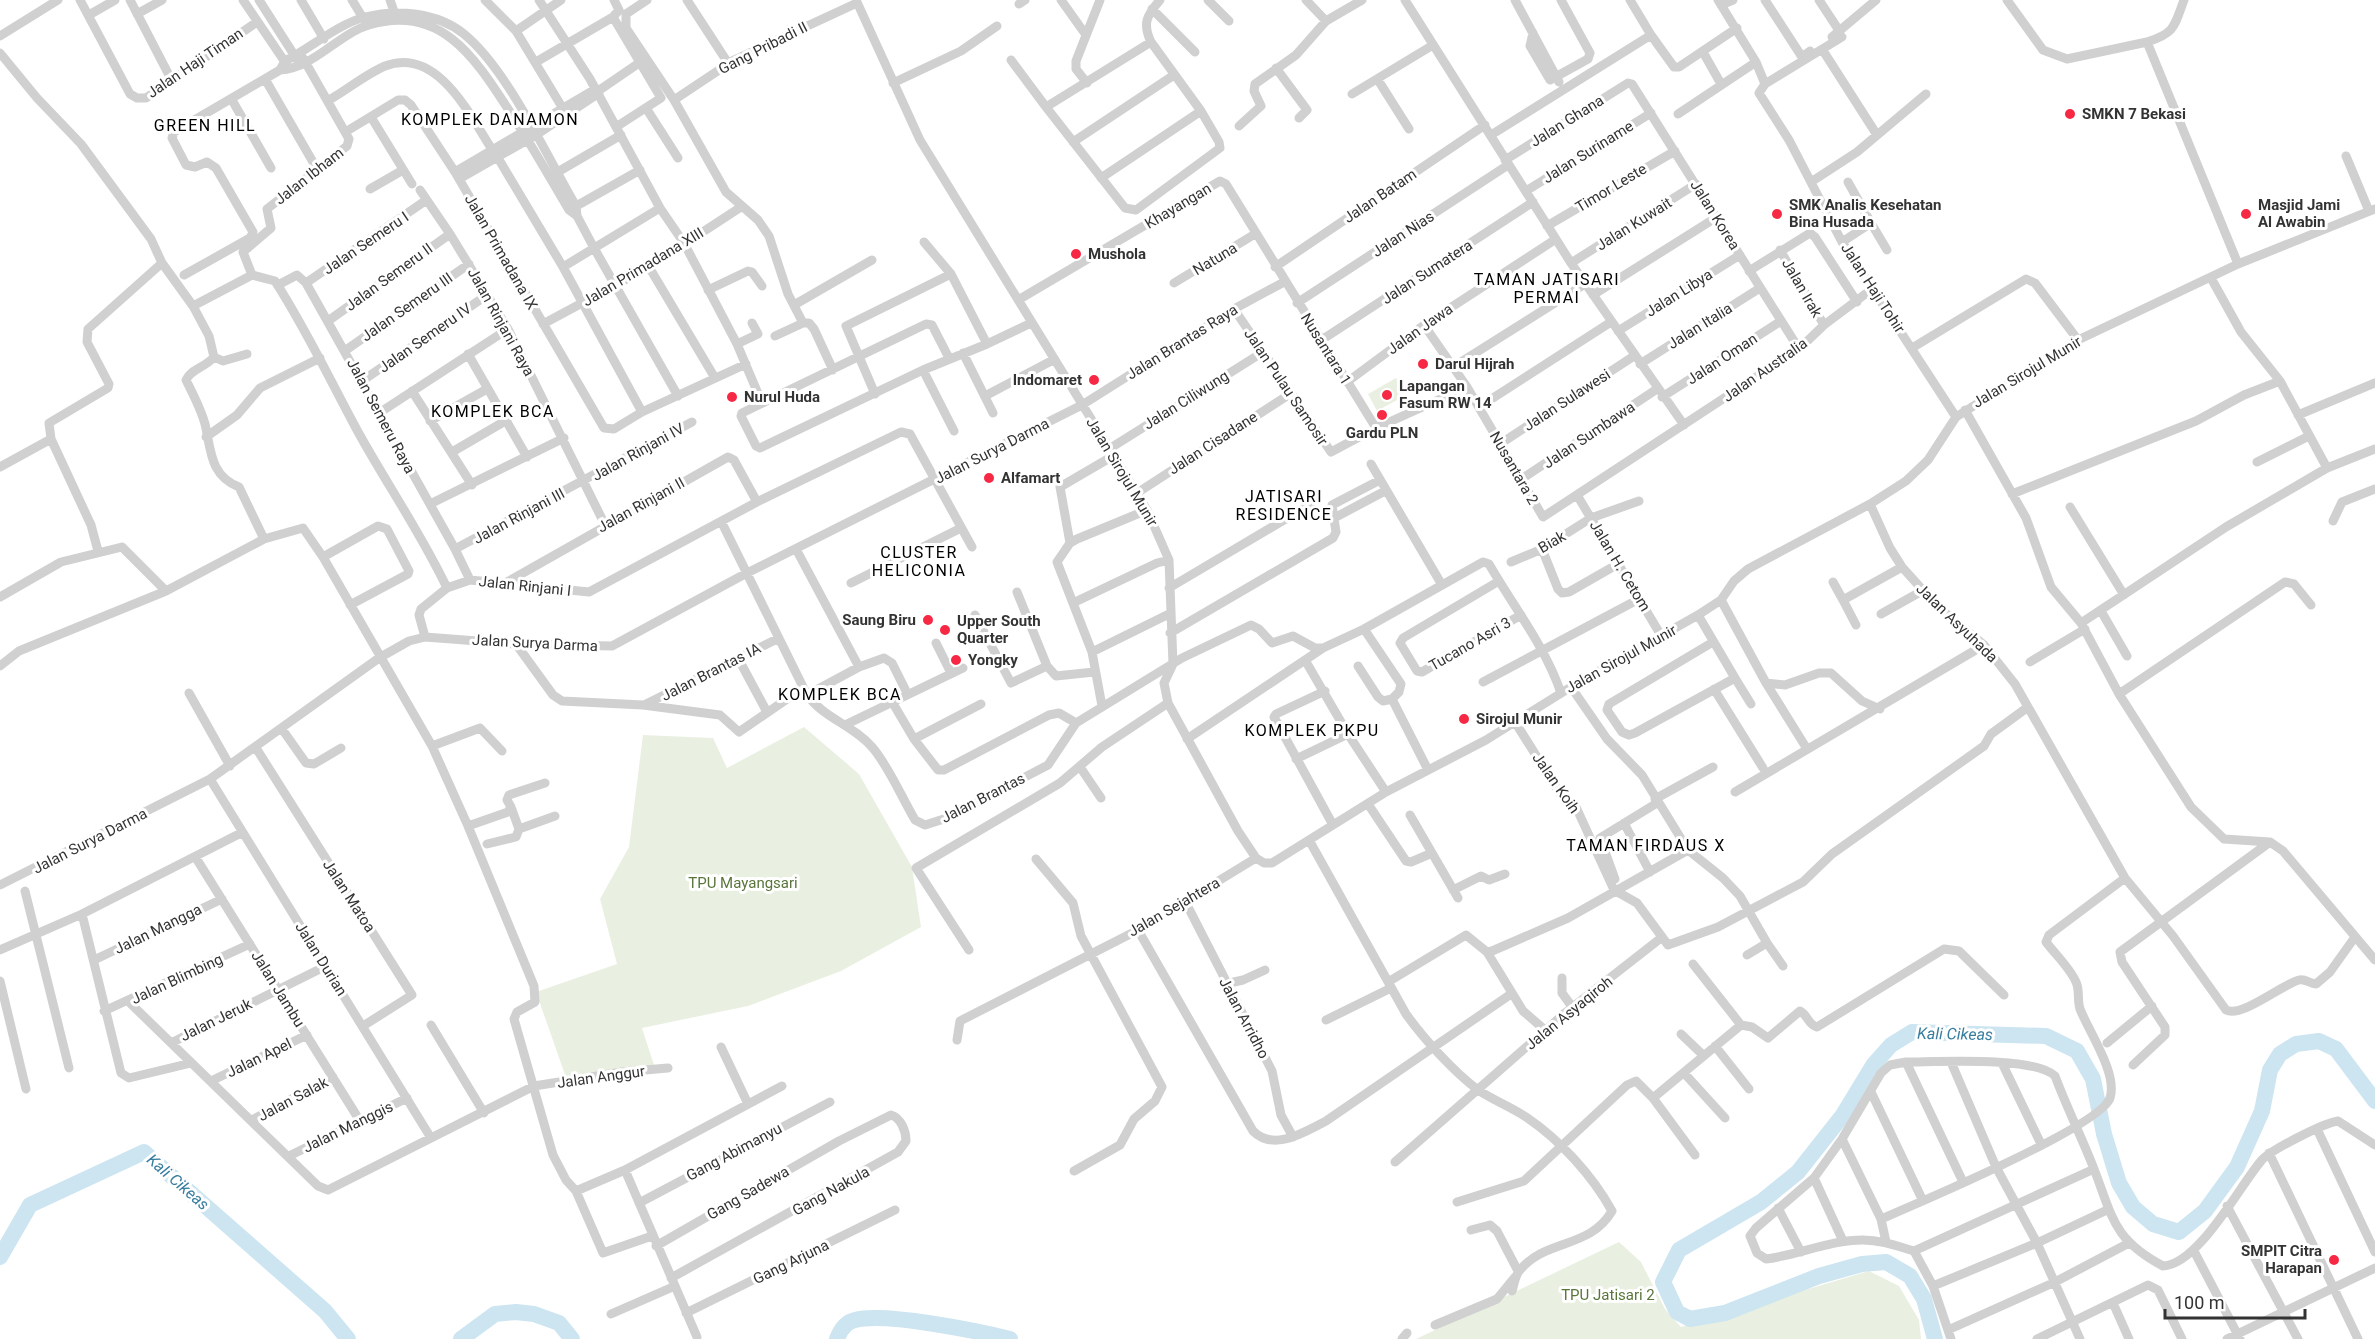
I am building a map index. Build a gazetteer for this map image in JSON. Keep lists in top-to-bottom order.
{
  "streets": {
    "street": [
      "Gang Pribadi II",
      "Jalan Haji Timan",
      "Jalan Ghana",
      "Jalan Suriname",
      "Jalan Ibham",
      "Timor Leste",
      "Jalan Batam",
      "Khayangan",
      "Jalan Korea",
      "Jalan Kuwait",
      "Jalan Nias",
      "Jalan Semeru I",
      "Jalan Primadana IX",
      "Natuna",
      "Jalan Primadana XIII",
      "Jalan Sumatera",
      "Jalan Semeru II",
      "Jalan Irak",
      "Jalan Haji Tohir",
      "Jalan Libya",
      "Jalan Semeru III",
      "Jalan Rinjani Raya",
      "Jalan Italia",
      "Jalan Jawa",
      "Jalan Semeru IV",
      "Jalan Brantas Raya",
      "Nusantara 1",
      "Jalan Oman",
      "Jalan Australia",
      "Jalan Sirojul Munir",
      "Jalan Pulau Samosir",
      "Jalan Ciliwung",
      "Jalan Sulawesi",
      "Jalan Semeru Raya",
      "Jalan Sumbawa",
      "Jalan Cisadane",
      "Jalan Surya Darma",
      "Jalan Rinjani IV",
      "Nusantara 2",
      "Jalan Rinjani II",
      "Jalan Rinjani III",
      "Biak",
      "Jalan H. Cetom",
      "Jalan Rinjani I",
      "Jalan Asyuhada",
      "Tucano Asri 3",
      "Jalan Brantas IA",
      "Jalan Koih",
      "Jalan Brantas",
      "Jalan Matoa",
      "Jalan Sejahtera",
      "Jalan Mangga",
      "Jalan Durian",
      "Jalan Blimbing",
      "Jalan Jambu",
      "Jalan Asyaqiroh",
      "Jalan Arridho",
      "Jalan Jeruk",
      "Jalan Apel",
      "Jalan Anggur",
      "Jalan Salak",
      "Jalan Manggis",
      "Gang Abimanyu",
      "Gang Nakula",
      "Gang Sadewa",
      "Gang Arjuna"
    ]
  },
  "crossings": [
    ["Gang Pribadi II", "Jalan Sirojul Munir"],
    ["Jalan Ghana", "Jalan Korea"],
    ["Jalan Ghana", "Jalan Nias"],
    ["Jalan Suriname", "Jalan Korea"],
    ["Timor Leste", "Jalan Korea"],
    ["Jalan Batam", "Nusantara 1"],
    ["Khayangan", "Nusantara 1"],
    ["Khayangan", "Jalan Sirojul Munir"],
    ["Jalan Korea", "Jalan Kuwait"],
    ["Jalan Korea", "Jalan Libya"],
    ["Jalan Korea", "Jalan Italia"],
    ["Jalan Korea", "Jalan Oman"],
    ["Jalan Korea", "Jalan Australia"],
    ["Jalan Nias", "Nusantara 1"],
    ["Jalan Semeru I", "Jalan Rinjani Raya"],
    ["Jalan Semeru I", "Jalan Semeru Raya"],
    ["Jalan Primadana IX", "Jalan Primadana XIII"],
    ["Natuna", "Nusantara 1"],
    ["Jalan Sumatera", "Nusantara 1"],
    ["Jalan Semeru II", "Jalan Rinjani Raya"],
    ["Jalan Semeru II", "Jalan Semeru Raya"],
    ["Jalan Irak", "Jalan Australia"],
    ["Jalan Haji Tohir", "Jalan Australia"],
    ["Jalan Haji Tohir", "Jalan Sirojul Munir"],
    ["Jalan Semeru III", "Jalan Rinjani Raya"],
    ["Jalan Semeru III", "Jalan Semeru Raya"],
    ["Jalan Rinjani Raya", "Jalan Semeru IV"],
    ["Jalan Rinjani Raya", "Jalan Rinjani IV"],
    ["Jalan Rinjani Raya", "Jalan Rinjani II"],
    ["Jalan Rinjani Raya", "Jalan Rinjani III"],
    ["Jalan Italia", "Jalan Sulawesi"],
    ["Jalan Jawa", "Nusantara 1"],
    ["Jalan Jawa", "Nusantara 2"],
    ["Jalan Semeru IV", "Jalan Semeru Raya"],
    ["Jalan Brantas Raya", "Nusantara 1"],
    ["Jalan Brantas Raya", "Jalan Sirojul Munir"],
    ["Jalan Brantas Raya", "Jalan Pulau Samosir"],
    ["Jalan Brantas Raya", "Jalan Surya Darma"],
    ["Nusantara 1", "Jalan Pulau Samosir"],
    ["Jalan Oman", "Jalan Sumbawa"],
    ["Jalan Australia", "Nusantara 2"],
    ["Jalan Australia", "Jalan H. Cetom"],
    ["Jalan Sirojul Munir", "Jalan Ciliwung"],
    ["Jalan Sirojul Munir", "Jalan Cisadane"],
    ["Jalan Sirojul Munir", "Jalan Surya Darma"],
    ["Jalan Sirojul Munir", "Jalan H. Cetom"],
    ["Jalan Sirojul Munir", "Jalan Asyuhada"],
    ["Jalan Sirojul Munir", "Jalan Koih"],
    ["Jalan Sirojul Munir", "Jalan Brantas"],
    ["Jalan Sirojul Munir", "Jalan Sejahtera"],
    ["Jalan Pulau Samosir", "Jalan Ciliwung"],
    ["Jalan Pulau Samosir", "Jalan Cisadane"],
    ["Jalan Sulawesi", "Nusantara 2"],
    ["Jalan Semeru Raya", "Jalan Rinjani III"],
    ["Jalan Semeru Raya", "Jalan Rinjani I"],
    ["Jalan Sumbawa", "Nusantara 2"],
    ["Jalan Surya Darma", "Jalan Rinjani I"],
    ["Jalan Surya Darma", "Jalan Brantas"],
    ["Jalan Surya Darma", "Jalan Matoa"],
    ["Jalan Surya Darma", "Jalan Durian"],
    ["Jalan Rinjani IV", "Jalan Rinjani III"],
    ["Nusantara 2", "Jalan H. Cetom"],
    ["Jalan Rinjani II", "Jalan Rinjani I"],
    ["Biak", "Jalan H. Cetom"],
    ["Jalan Brantas IA", "Jalan Brantas"],
    ["Jalan Matoa", "Jalan Durian"],
    ["Jalan Sejahtera", "Jalan Arridho"],
    ["Jalan Mangga", "Jalan Jambu"],
    ["Jalan Durian", "Jalan Jeruk"],
    ["Jalan Durian", "Jalan Anggur"],
    ["Jalan Durian", "Jalan Manggis"],
    ["Jalan Blimbing", "Jalan Jambu"],
    ["Jalan Jambu", "Jalan Jeruk"],
    ["Jalan Jambu", "Jalan Apel"],
    ["Jalan Jambu", "Jalan Salak"],
    ["Jalan Jambu", "Jalan Manggis"],
    ["Jalan Anggur", "Jalan Manggis"],
    ["Gang Nakula", "Gang Sadewa"]
  ],
  "districts": [
    "KOMPLEK DANAMON",
    "GREEN HILL",
    "TAMAN JATISARI PERMAI",
    "KOMPLEK BCA",
    "JATISARI RESIDENCE",
    "CLUSTER HELICONIA",
    "KOMPLEK BCA",
    "KOMPLEK PKPU",
    "TAMAN FIRDAUS X"
  ],
  "water": ["Kali Cikeas"],
  "parks": ["TPU Mayangsari", "TPU Jatisari 2"],
  "places": [
    "SMKN 7 Bekasi",
    "SMK Analis Kesehatan Bina Husada",
    "Masjid Jami Al Awabin",
    "Mushola",
    "Darul Hijrah",
    "Indomaret",
    "Lapangan Fasum RW 14",
    "Nurul Huda",
    "Gardu PLN",
    "Alfamart",
    "Saung Biru",
    "Upper South Quarter",
    "Yongky",
    "Sirojul Munir",
    "SMPIT Citra Harapan"
  ],
  "scale_bar": "100 m"
}
